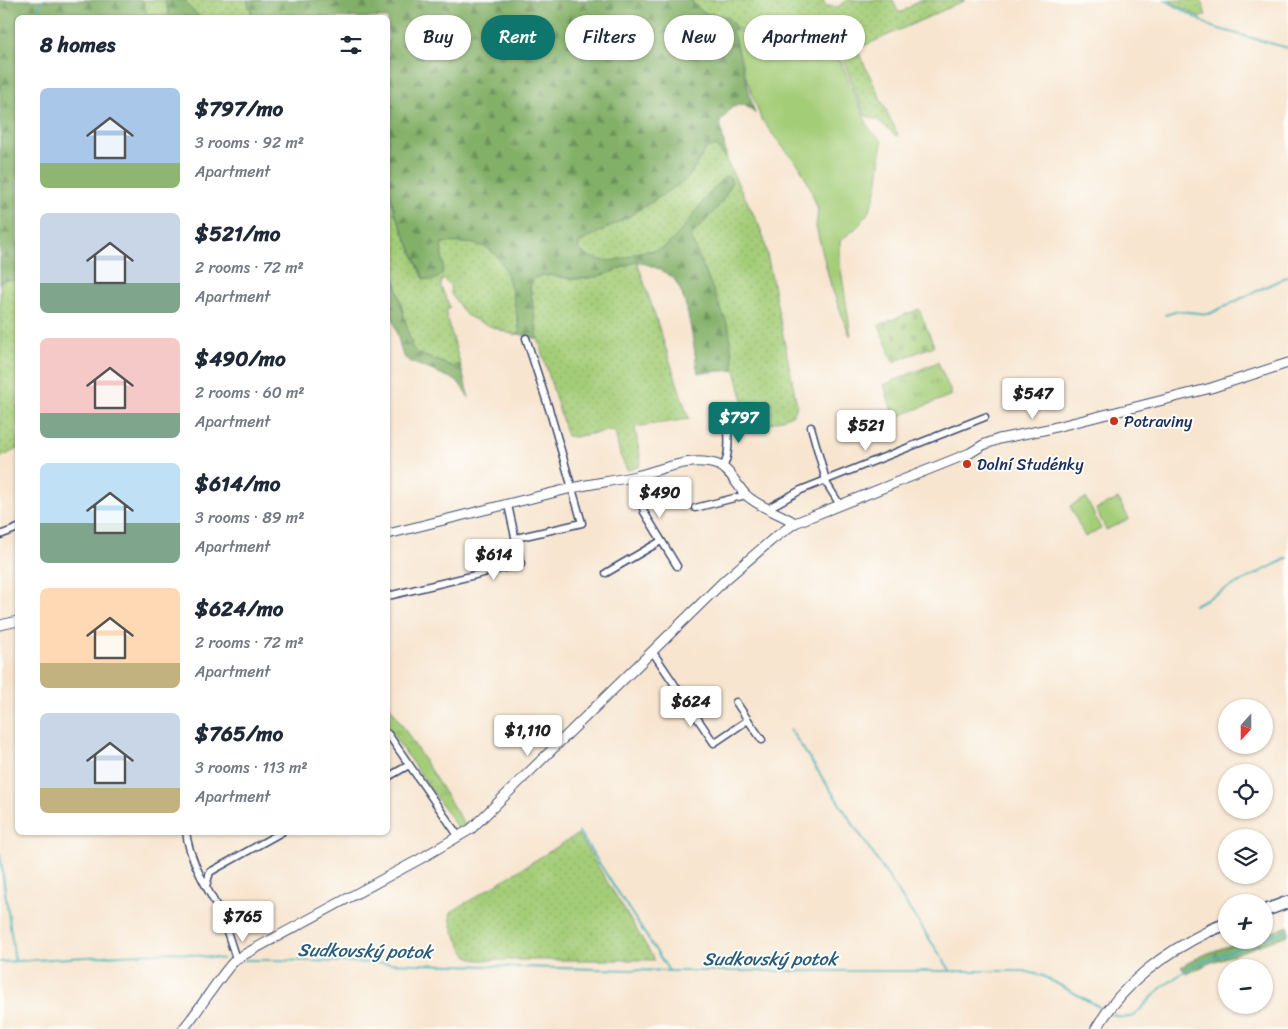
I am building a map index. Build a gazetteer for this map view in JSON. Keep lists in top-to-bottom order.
{
  "water": ["Sudkovský potok"],
  "places": ["Potraviny", "Dolní Studénky"],
  "north": "bottom",
  "page": {
    "chip": [
      "Buy",
      "Rent",
      "Filters",
      "New",
      "Apartment"
    ],
    "heading": "8 homes",
    "list": [
      {
        "name": "$797/mo",
        "note": "3 rooms · 92 m² · Apartment"
      },
      {
        "name": "$521/mo",
        "note": "2 rooms · 72 m² · Apartment"
      },
      {
        "name": "$490/mo",
        "note": "2 rooms · 60 m² · Apartment"
      },
      {
        "name": "$614/mo",
        "note": "3 rooms · 89 m² · Apartment"
      },
      {
        "name": "$624/mo",
        "note": "2 rooms · 72 m² · Apartment"
      },
      {
        "name": "$765/mo",
        "note": "3 rooms · 113 m² · Apartment"
      }
    ],
    "price": [
      "$547",
      "$797",
      "$521",
      "$490",
      "$614",
      "$624",
      "$1,110",
      "$765"
    ],
    "map_buttons": ["+", "−"]
  }
}
